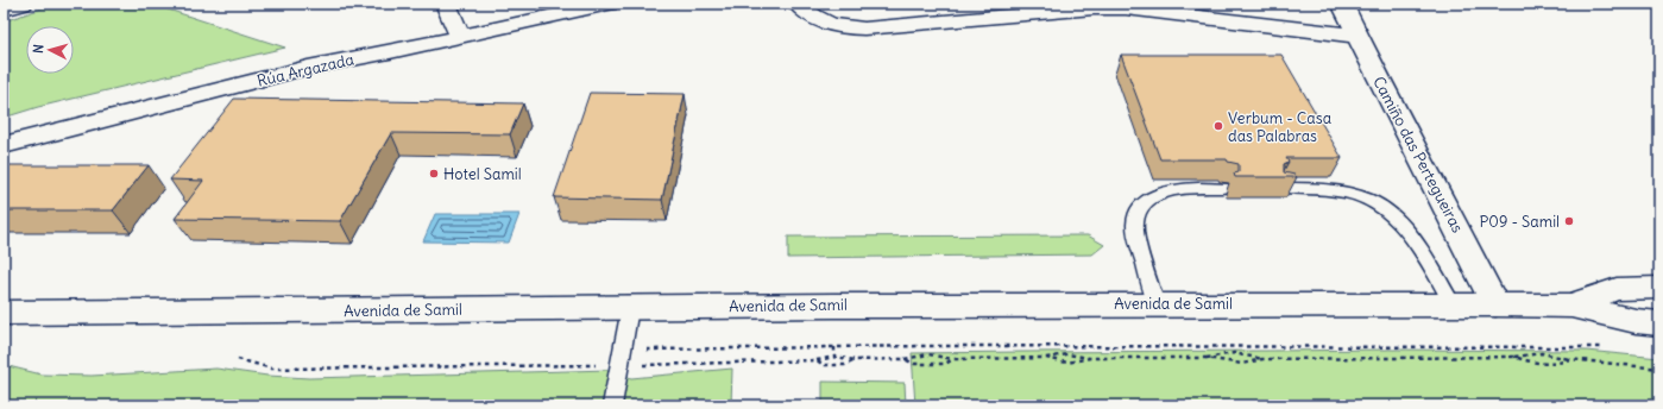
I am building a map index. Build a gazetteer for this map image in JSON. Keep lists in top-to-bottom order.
{
  "streets": {
    "street": ["Rúa Argazada", "Camiño das Pertegueiras", "Avenida de Samil"]
  },
  "crossings": [
    ["Camiño das Pertegueiras", "Avenida de Samil"]
  ],
  "places": ["Verbum - Casa das Palabras", "Hotel Samil", "P09 - Samil"],
  "north": "left"
}
